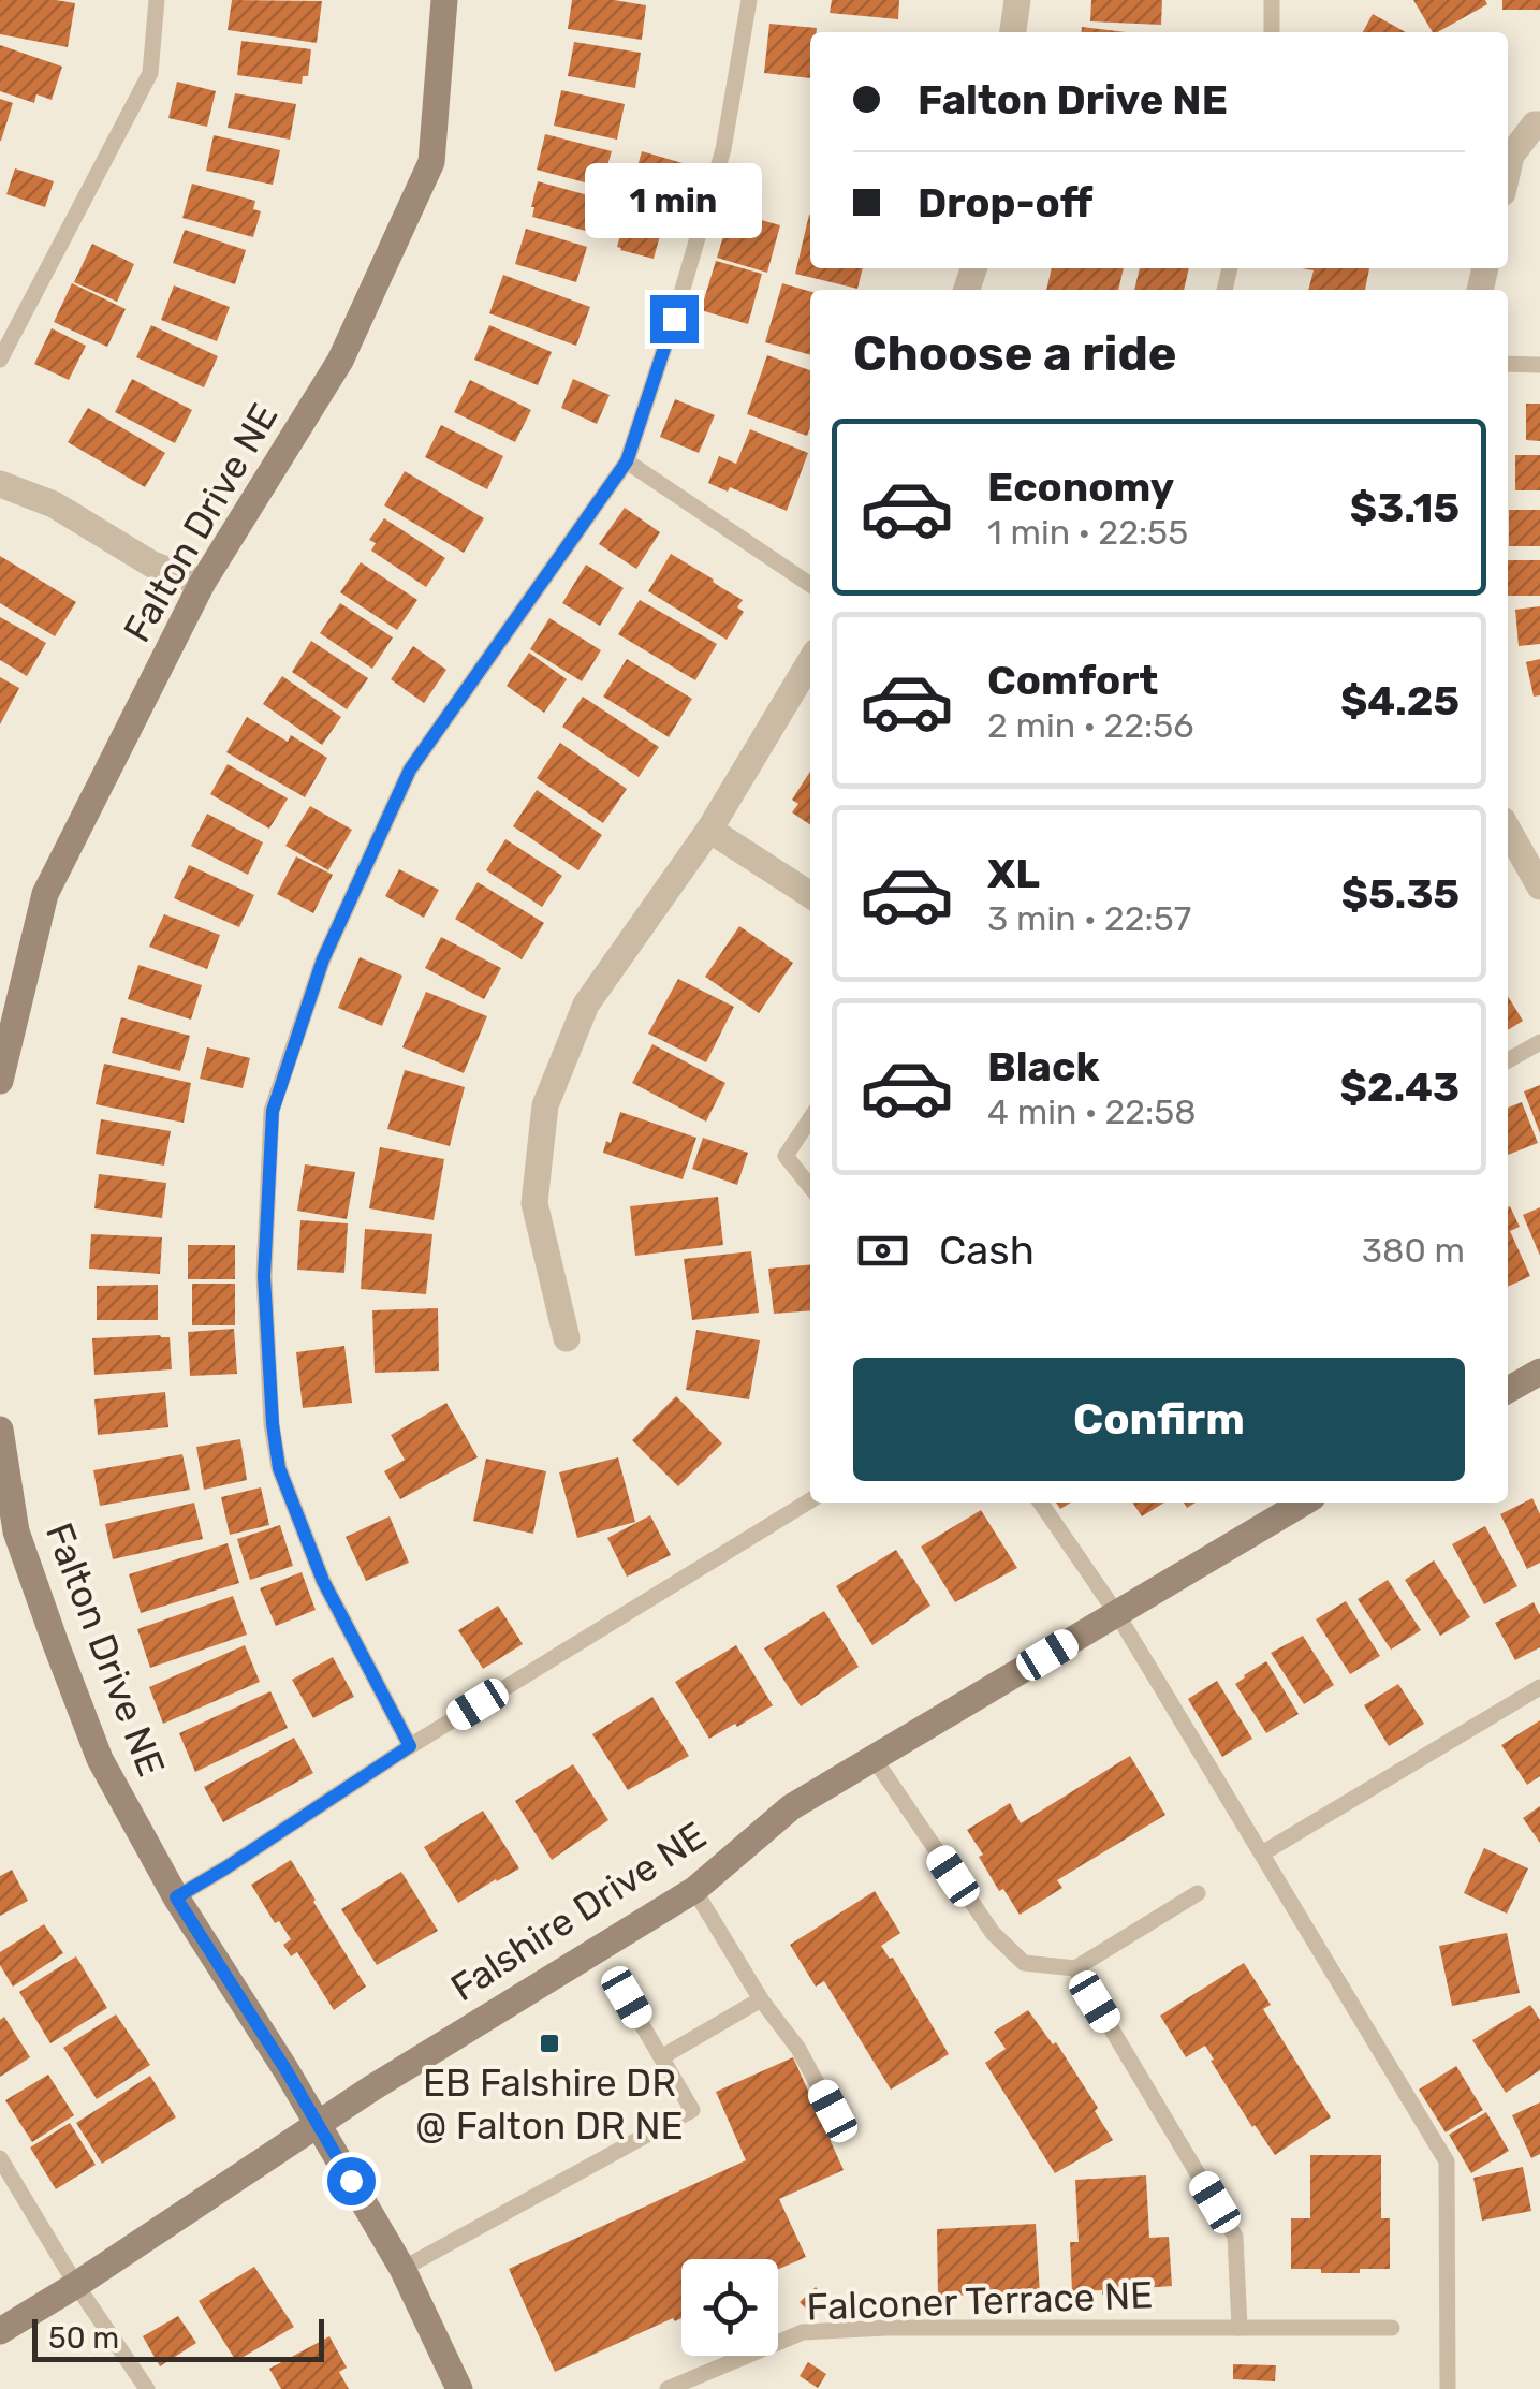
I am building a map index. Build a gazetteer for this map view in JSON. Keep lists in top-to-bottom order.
{
  "streets": {
    "street": ["Falton Drive NE", "Falshire Drive NE"],
    "lane": ["Falconer Terrace NE"]
  },
  "crossings": [
    ["Falton Drive NE", "Falshire Drive NE"]
  ],
  "places": {
    "transit": ["EB Falshire DR @ Falton DR NE"]
  },
  "scale_bar": "50 m",
  "page": {
    "banner": ["Falton Drive NE", "Drop-off"],
    "bubble": "1 min",
    "heading": "Choose a ride",
    "list": [
      {
        "name": "Economy",
        "note": "1 min · 22:55",
        "value": "$3.15"
      },
      {
        "name": "Comfort",
        "note": "2 min · 22:56",
        "value": "$4.25"
      },
      {
        "name": "XL",
        "note": "3 min · 22:57",
        "value": "$5.35"
      },
      {
        "name": "Black",
        "note": "4 min · 22:58",
        "value": "$2.43"
      }
    ],
    "pay": ["Cash", "380 m"],
    "buttons": "Confirm",
    "scale": "50 m"
  }
}
